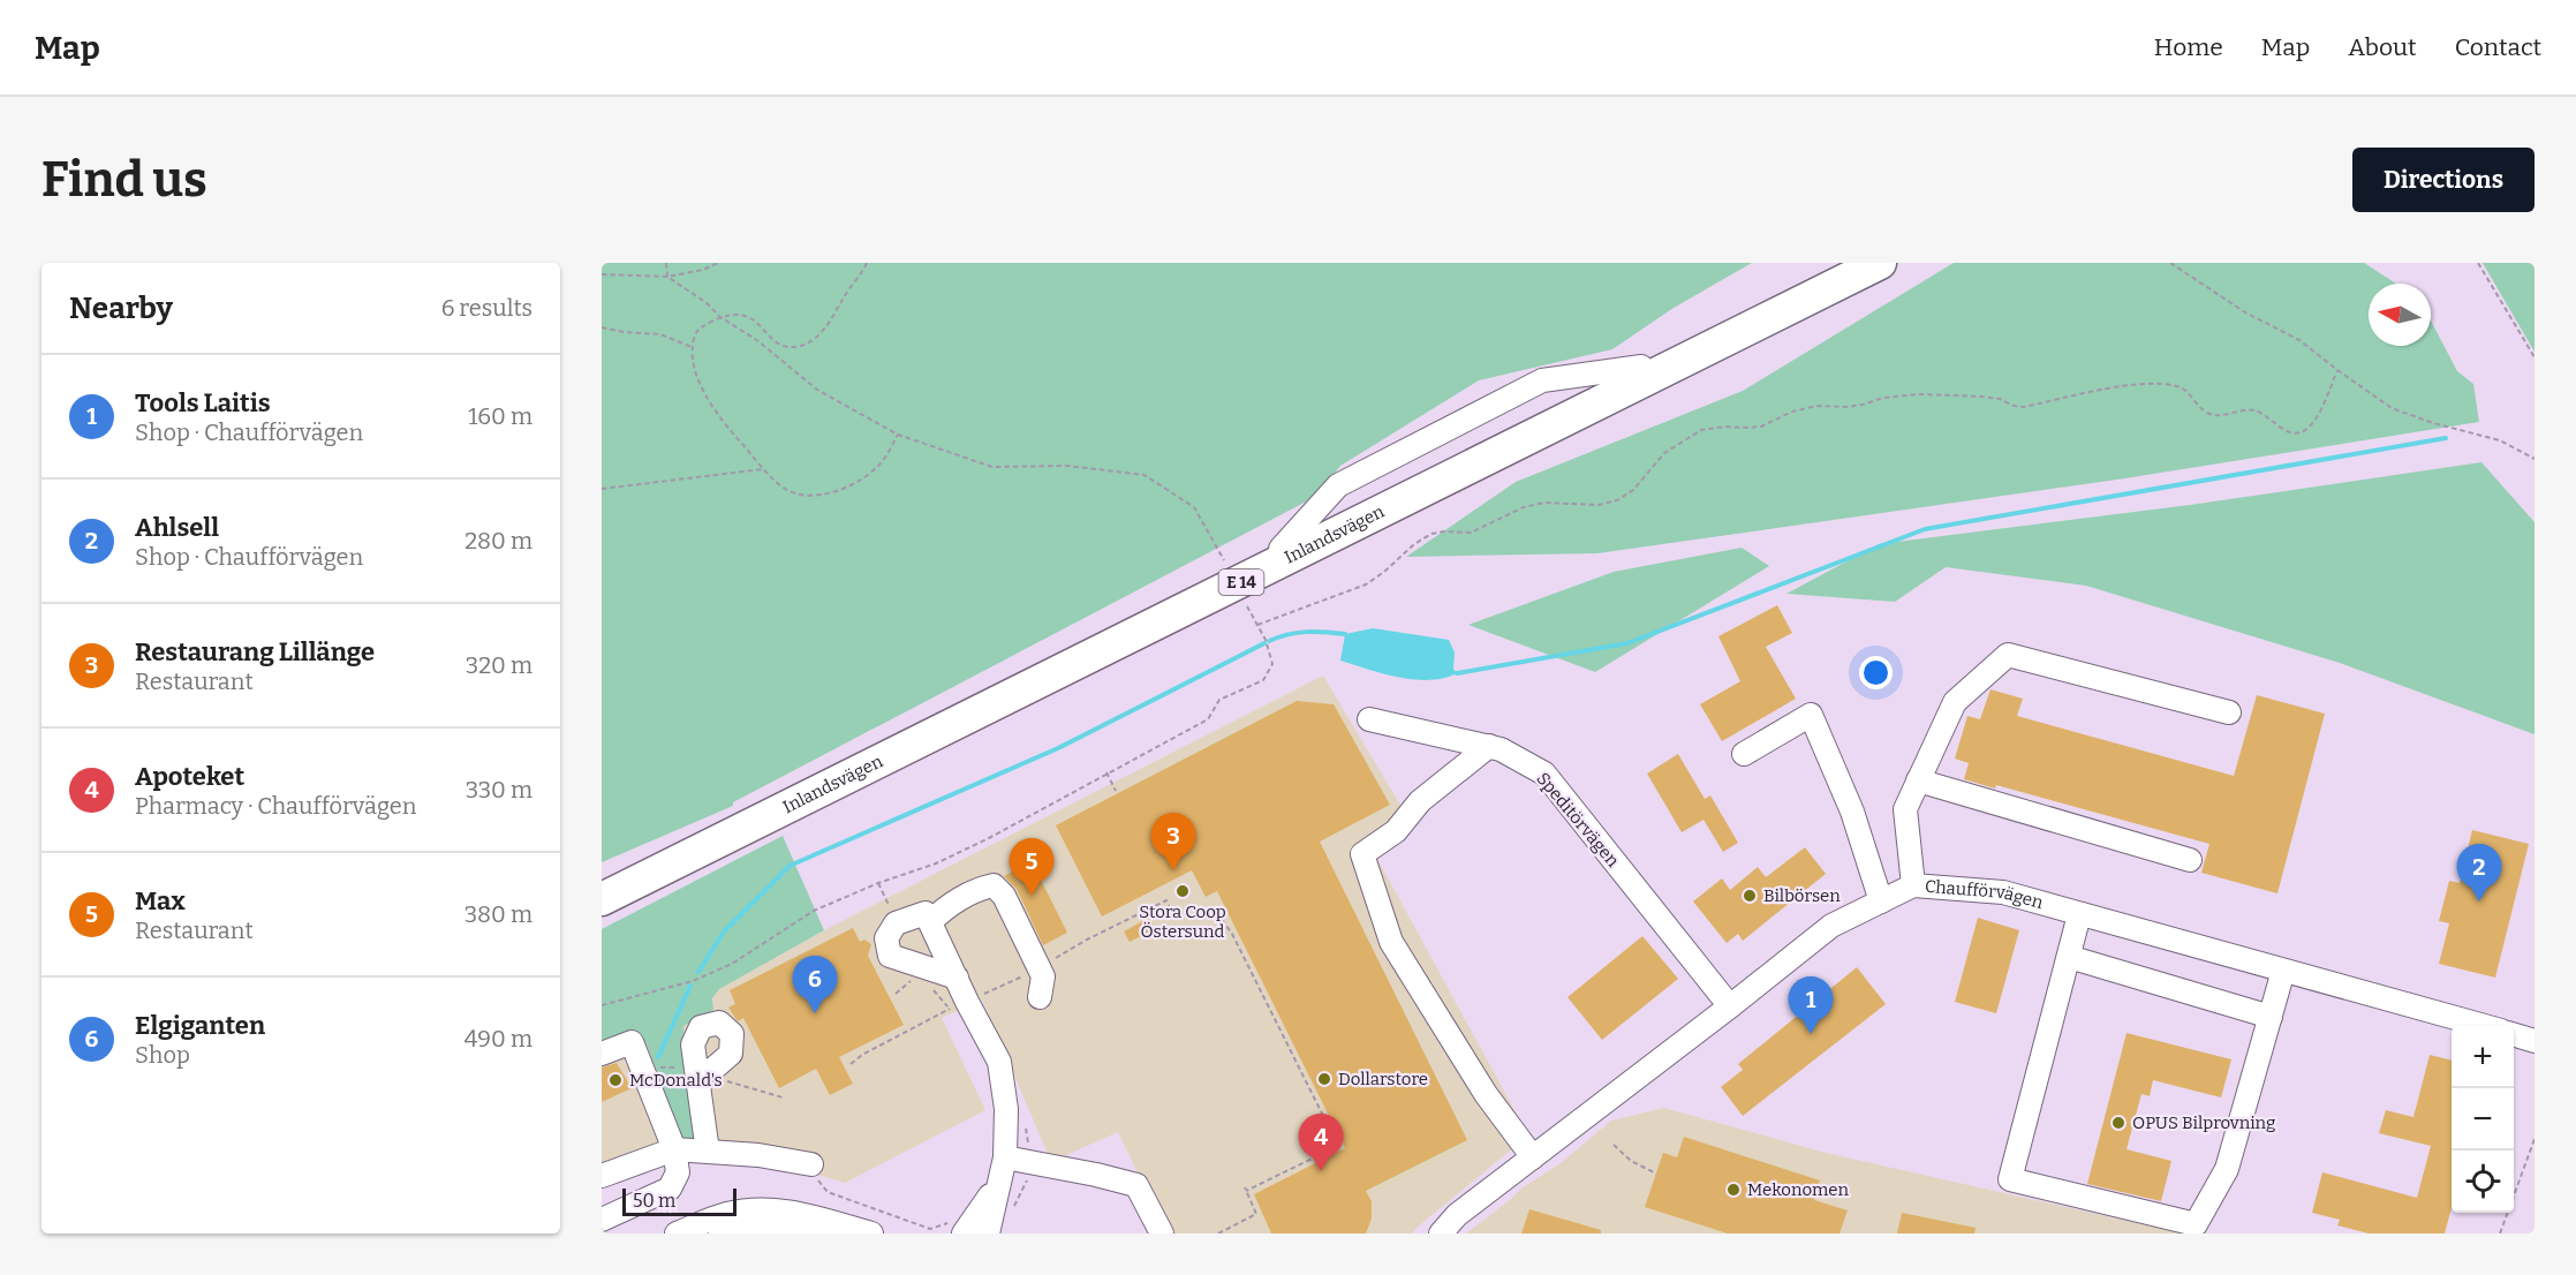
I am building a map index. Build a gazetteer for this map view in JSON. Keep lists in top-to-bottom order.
{
  "streets": {
    "highway": ["Inlandsvägen", "E 14"],
    "street": ["Speditörvägen", "Chaufförvägen"]
  },
  "crossings": [
    ["Speditörvägen", "Chaufförvägen"]
  ],
  "places": [
    "Stora Coop Östersund",
    "Bilbörsen",
    "Dollarstore",
    "McDonald's",
    "OPUS Bilprovning",
    "Mekonomen"
  ],
  "scale_bar": "50 m",
  "north": "left",
  "page": {
    "header": "Map",
    "nav": [
      "Home",
      "Map",
      "About",
      "Contact"
    ],
    "buttons": "Directions",
    "title": "Find us",
    "heading": ["Nearby", "6 results"],
    "list": [
      {
        "mark": "1",
        "name": "Tools Laitis",
        "note": "Shop · Chaufförvägen",
        "value": "160 m"
      },
      {
        "mark": "2",
        "name": "Ahlsell",
        "note": "Shop · Chaufförvägen",
        "value": "280 m"
      },
      {
        "mark": "3",
        "name": "Restaurang Lillänge",
        "note": "Restaurant",
        "value": "320 m"
      },
      {
        "mark": "4",
        "name": "Apoteket",
        "note": "Pharmacy · Chaufförvägen",
        "value": "330 m"
      },
      {
        "mark": "5",
        "name": "Max",
        "note": "Restaurant",
        "value": "380 m"
      },
      {
        "mark": "6",
        "name": "Elgiganten",
        "note": "Shop",
        "value": "490 m"
      }
    ],
    "pins": [
      "3",
      "5",
      "2",
      "6",
      "1",
      "4"
    ],
    "map_buttons": ["+", "−"],
    "scale": "50 m"
  }
}
